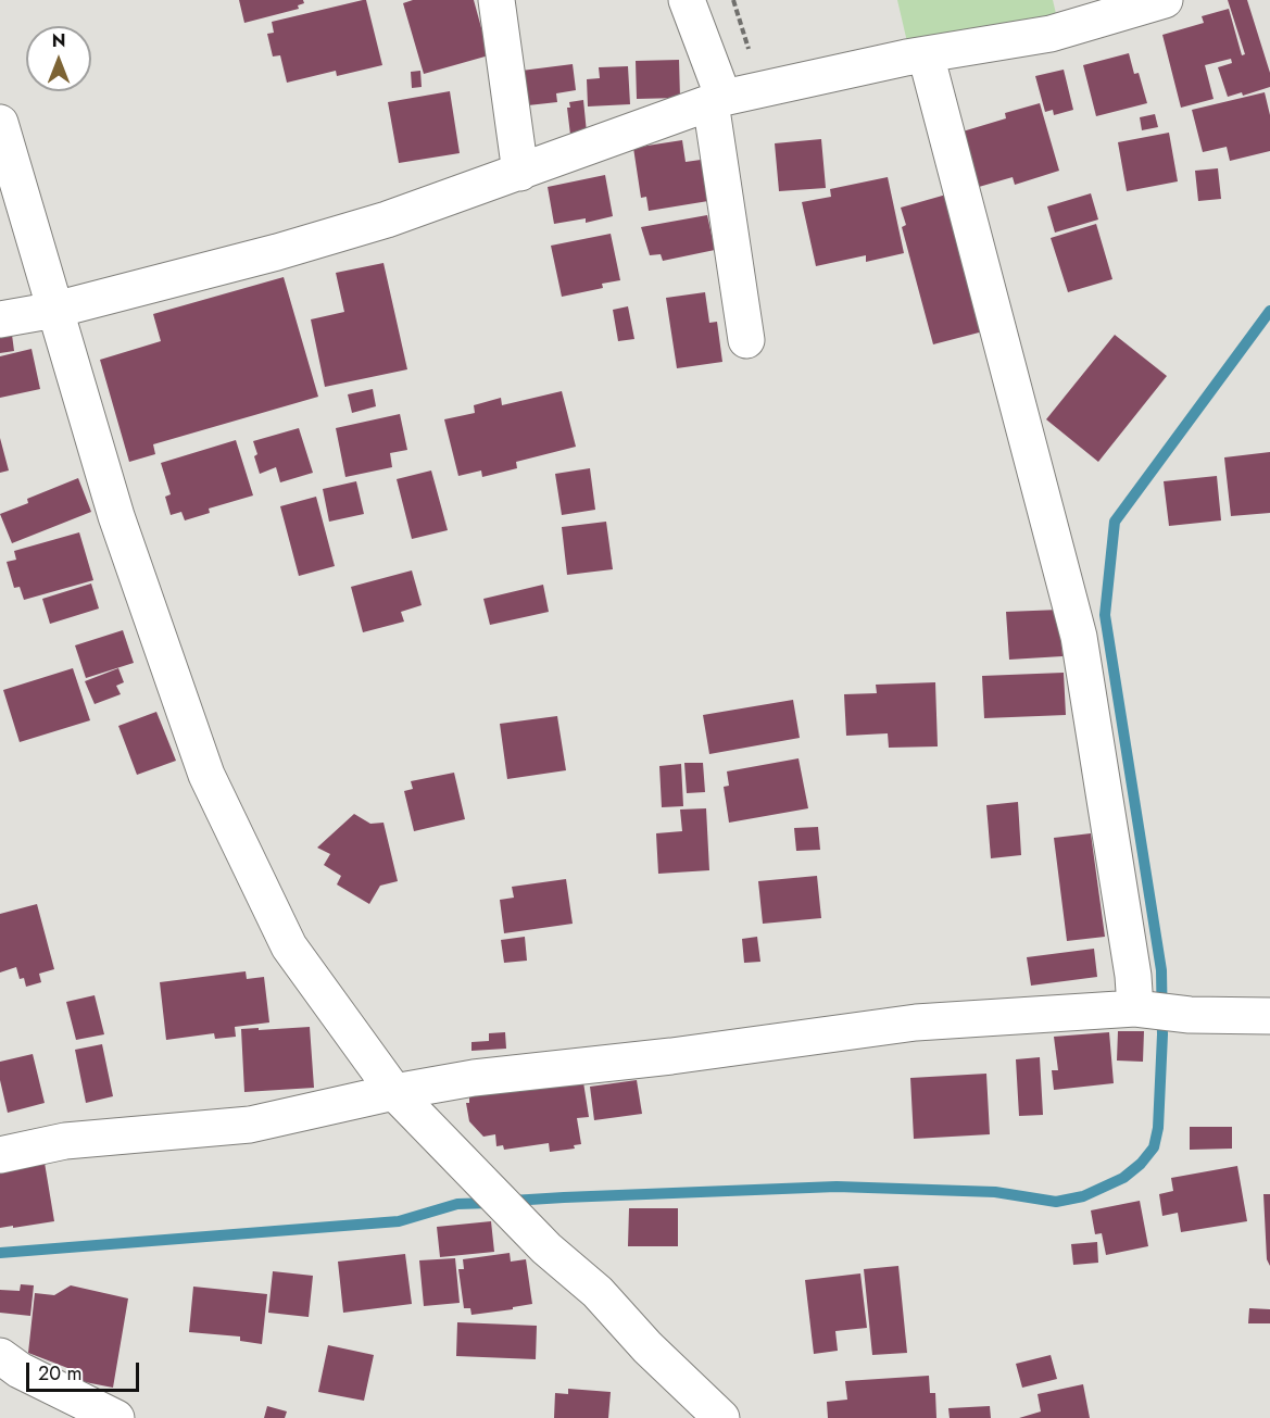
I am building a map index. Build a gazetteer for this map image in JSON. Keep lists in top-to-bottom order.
{
  "scale_bar": "20 m",
  "north": "top"
}
